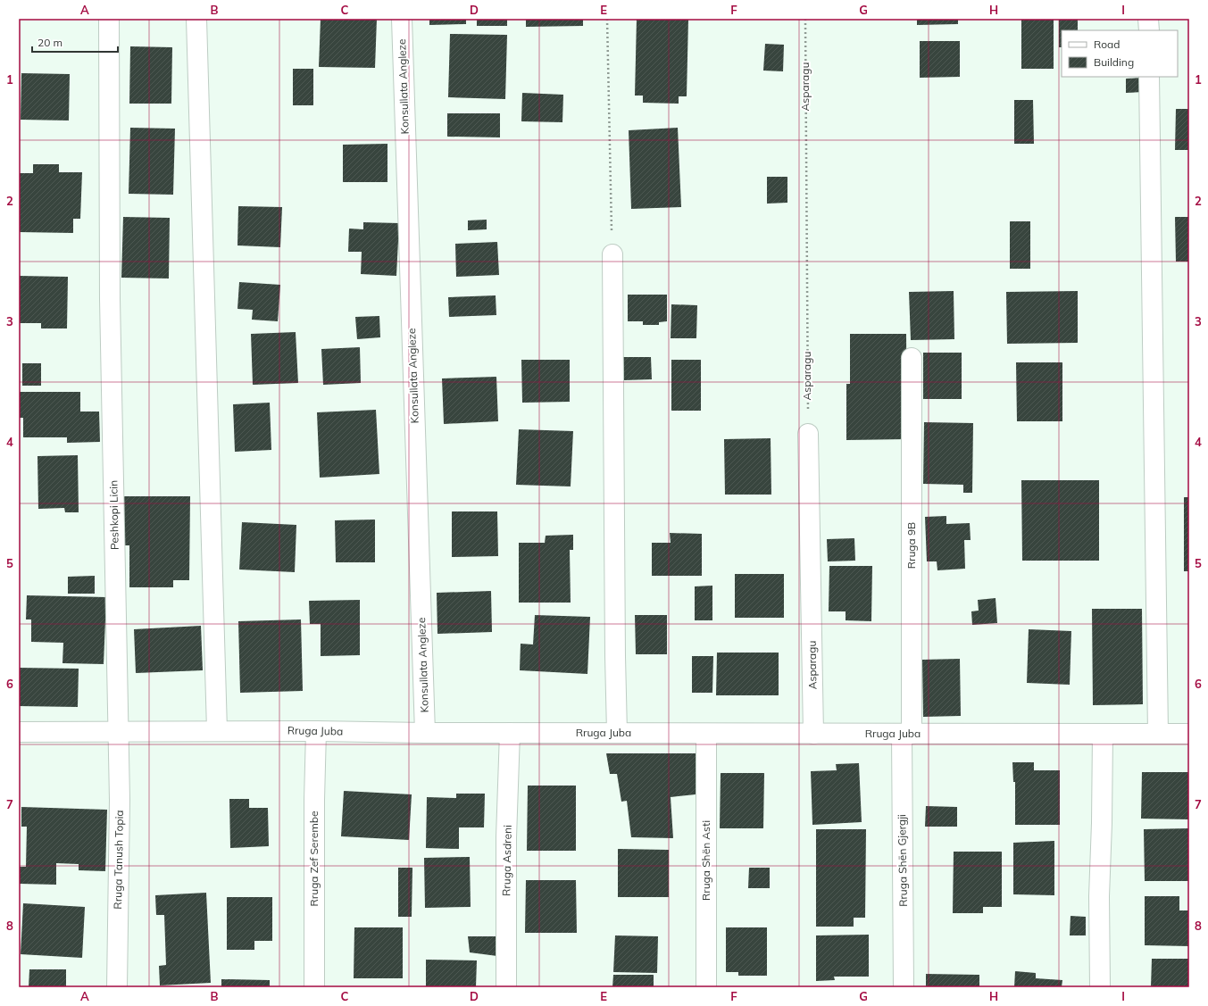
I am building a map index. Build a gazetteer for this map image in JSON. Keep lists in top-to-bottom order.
{
  "streets": {
    "street": [
      "Konsullata Angleze",
      "Asparagu",
      "Peshkopi Licin",
      "Rruga 9B",
      "Rruga Juba",
      "Rruga Zef Serembe",
      "Rruga Tanush Topia",
      "Rruga Asdreni",
      "Rruga Shën Asti",
      "Rruga Shën Gjergji"
    ]
  },
  "crossings": [
    ["Konsullata Angleze", "Rruga Juba"],
    ["Asparagu", "Rruga Juba"],
    ["Peshkopi Licin", "Rruga Juba"],
    ["Peshkopi Licin", "Rruga Tanush Topia"],
    ["Rruga 9B", "Rruga Juba"],
    ["Rruga 9B", "Rruga Shën Gjergji"],
    ["Rruga Juba", "Rruga Zef Serembe"],
    ["Rruga Juba", "Rruga Tanush Topia"],
    ["Rruga Juba", "Rruga Asdreni"],
    ["Rruga Juba", "Rruga Shën Asti"],
    ["Rruga Juba", "Rruga Shën Gjergji"]
  ],
  "legend": ["Road", "Building"],
  "scale_bar": "20 m",
  "grid": {
    "columns": [
      "A",
      "B",
      "C",
      "D",
      "E",
      "F",
      "G",
      "H",
      "I"
    ],
    "rows": [
      "1",
      "2",
      "3",
      "4",
      "5",
      "6",
      "7",
      "8"
    ]
  }
}
